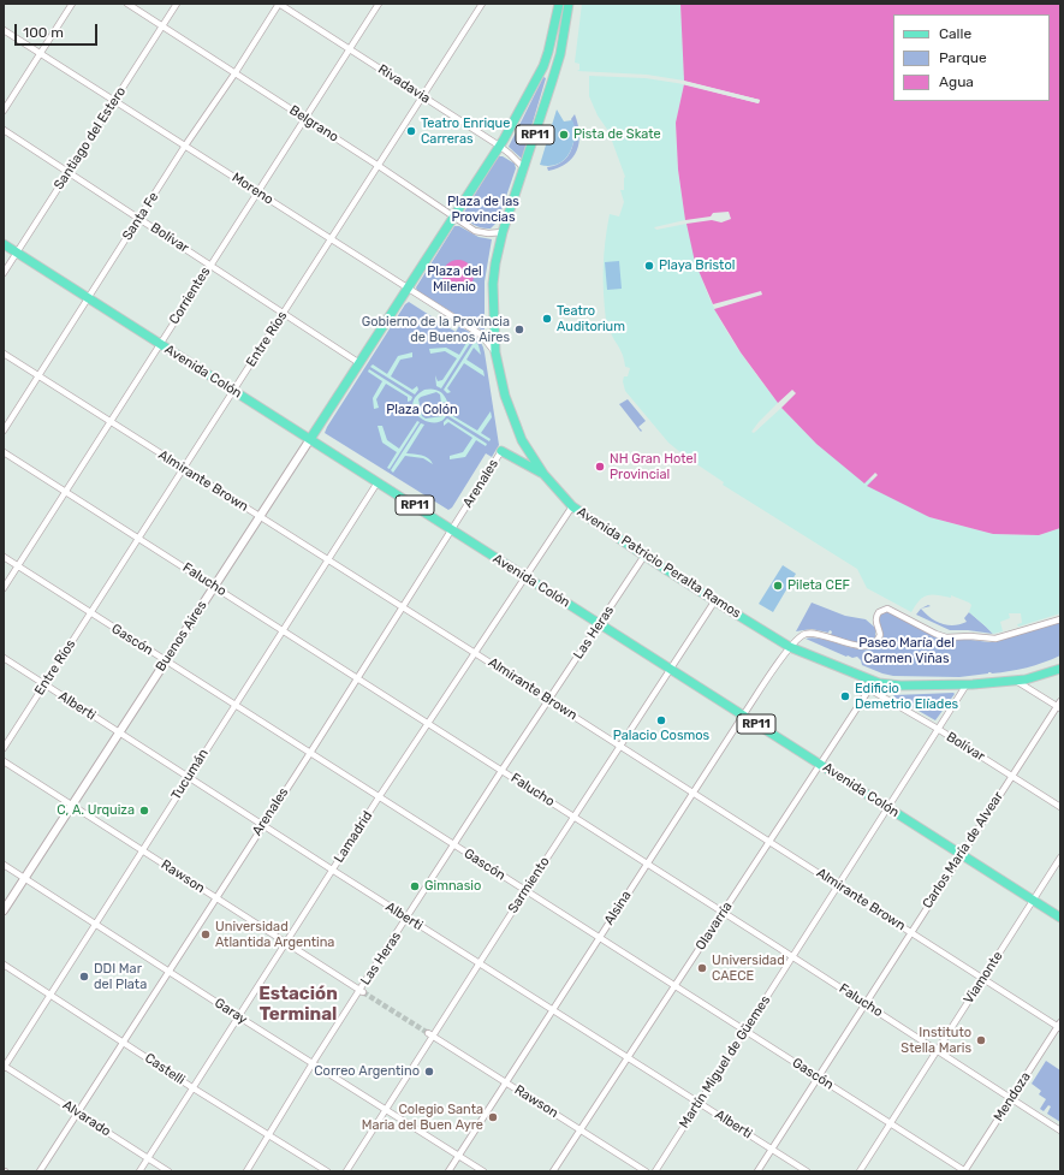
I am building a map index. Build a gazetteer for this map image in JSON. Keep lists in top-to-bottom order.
{
  "streets": {
    "main road": [
      "RP11",
      "Avenida Colón",
      "Avenida Patricio Peralta Ramos",
      "Buenos Aires"
    ],
    "street": [
      "Rivadavia",
      "Belgrano",
      "Santiago del Estero",
      "Moreno",
      "Santa Fe",
      "Bolívar",
      "Corrientes",
      "Entre Ríos",
      "Almirante Brown",
      "Arenales",
      "Falucho",
      "Las Heras",
      "Gascón",
      "Alberti",
      "Tucumán",
      "Lamadrid",
      "Carlos María de Alvear",
      "Rawson",
      "Sarmiento",
      "Alsina",
      "Olavarría",
      "Viamonte",
      "Garay",
      "Martín Miguel de Güemes",
      "Castelli",
      "Mendoza",
      "Alvarado"
    ]
  },
  "crossings": [
    ["Rivadavia", "RP11"],
    ["Rivadavia", "Santa Fe"],
    ["Rivadavia", "Corrientes"],
    ["Rivadavia", "Entre Ríos"],
    ["Rivadavia", "Avenida Patricio Peralta Ramos"],
    ["Belgrano", "RP11"],
    ["Belgrano", "Santiago del Estero"],
    ["Belgrano", "Santa Fe"],
    ["Belgrano", "Corrientes"],
    ["Belgrano", "Entre Ríos"],
    ["Belgrano", "Avenida Patricio Peralta Ramos"],
    ["RP11", "Moreno"],
    ["RP11", "Bolívar"],
    ["RP11", "Arenales"],
    ["RP11", "Avenida Patricio Peralta Ramos"],
    ["RP11", "Buenos Aires"],
    ["Santiago del Estero", "Moreno"],
    ["Santiago del Estero", "Bolívar"],
    ["Santiago del Estero", "Avenida Colón"],
    ["Moreno", "Santa Fe"],
    ["Moreno", "Corrientes"],
    ["Moreno", "Entre Ríos"],
    ["Moreno", "Avenida Patricio Peralta Ramos"],
    ["Santa Fe", "Bolívar"],
    ["Santa Fe", "Avenida Colón"],
    ["Santa Fe", "Almirante Brown"],
    ["Bolívar", "Corrientes"],
    ["Bolívar", "Entre Ríos"],
    ["Bolívar", "Avenida Patricio Peralta Ramos"],
    ["Bolívar", "Buenos Aires"],
    ["Bolívar", "Carlos María de Alvear"],
    ["Bolívar", "Olavarría"],
    ["Bolívar", "Martín Miguel de Güemes"],
    ["Corrientes", "Avenida Colón"],
    ["Corrientes", "Almirante Brown"],
    ["Corrientes", "Falucho"],
    ["Corrientes", "Gascón"],
    ["Entre Ríos", "Avenida Colón"],
    ["Entre Ríos", "Almirante Brown"],
    ["Entre Ríos", "Falucho"],
    ["Entre Ríos", "Gascón"],
    ["Entre Ríos", "Alberti"],
    ["Avenida Colón", "Arenales"],
    ["Avenida Colón", "Las Heras"],
    ["Avenida Colón", "Buenos Aires"],
    ["Avenida Colón", "Tucumán"],
    ["Avenida Colón", "Lamadrid"],
    ["Avenida Colón", "Carlos María de Alvear"],
    ["Avenida Colón", "Sarmiento"],
    ["Avenida Colón", "Alsina"],
    ["Avenida Colón", "Olavarría"],
    ["Avenida Colón", "Viamonte"],
    ["Avenida Colón", "Martín Miguel de Güemes"],
    ["Almirante Brown", "Arenales"],
    ["Almirante Brown", "Las Heras"],
    ["Almirante Brown", "Buenos Aires"],
    ["Almirante Brown", "Tucumán"],
    ["Almirante Brown", "Lamadrid"],
    ["Almirante Brown", "Carlos María de Alvear"],
    ["Almirante Brown", "Sarmiento"],
    ["Almirante Brown", "Alsina"],
    ["Almirante Brown", "Olavarría"],
    ["Almirante Brown", "Viamonte"],
    ["Almirante Brown", "Martín Miguel de Güemes"],
    ["Almirante Brown", "Mendoza"],
    ["Arenales", "Falucho"],
    ["Arenales", "Gascón"],
    ["Arenales", "Alberti"],
    ["Arenales", "Rawson"],
    ["Arenales", "Garay"],
    ["Arenales", "Castelli"],
    ["Arenales", "Alvarado"],
    ["Avenida Patricio Peralta Ramos", "Las Heras"],
    ["Avenida Patricio Peralta Ramos", "Lamadrid"],
    ["Avenida Patricio Peralta Ramos", "Sarmiento"],
    ["Avenida Patricio Peralta Ramos", "Alsina"],
    ["Avenida Patricio Peralta Ramos", "Olavarría"],
    ["Avenida Patricio Peralta Ramos", "Martín Miguel de Güemes"],
    ["Falucho", "Las Heras"],
    ["Falucho", "Buenos Aires"],
    ["Falucho", "Tucumán"],
    ["Falucho", "Lamadrid"],
    ["Falucho", "Carlos María de Alvear"],
    ["Falucho", "Sarmiento"],
    ["Falucho", "Alsina"],
    ["Falucho", "Olavarría"],
    ["Falucho", "Viamonte"],
    ["Falucho", "Martín Miguel de Güemes"],
    ["Falucho", "Mendoza"],
    ["Las Heras", "Gascón"],
    ["Las Heras", "Alberti"],
    ["Las Heras", "Rawson"],
    ["Las Heras", "Garay"],
    ["Las Heras", "Castelli"],
    ["Buenos Aires", "Gascón"],
    ["Buenos Aires", "Alberti"],
    ["Buenos Aires", "Rawson"],
    ["Buenos Aires", "Garay"],
    ["Gascón", "Tucumán"],
    ["Gascón", "Lamadrid"],
    ["Gascón", "Carlos María de Alvear"],
    ["Gascón", "Sarmiento"],
    ["Gascón", "Alsina"],
    ["Gascón", "Olavarría"],
    ["Gascón", "Viamonte"],
    ["Gascón", "Martín Miguel de Güemes"],
    ["Gascón", "Mendoza"],
    ["Alberti", "Tucumán"],
    ["Alberti", "Lamadrid"],
    ["Alberti", "Carlos María de Alvear"],
    ["Alberti", "Sarmiento"],
    ["Alberti", "Alsina"],
    ["Alberti", "Olavarría"],
    ["Alberti", "Martín Miguel de Güemes"],
    ["Tucumán", "Rawson"],
    ["Tucumán", "Garay"],
    ["Tucumán", "Castelli"],
    ["Tucumán", "Alvarado"],
    ["Lamadrid", "Rawson"],
    ["Lamadrid", "Garay"],
    ["Lamadrid", "Castelli"],
    ["Lamadrid", "Alvarado"],
    ["Rawson", "Sarmiento"],
    ["Rawson", "Alsina"],
    ["Rawson", "Olavarría"],
    ["Sarmiento", "Garay"],
    ["Alsina", "Garay"]
  ],
  "districts": ["Estación Terminal"],
  "parks": [
    "Plaza de las Provincias",
    "Plaza del Milenio",
    "Plaza Colón",
    "Paseo María del Carmen Viñas"
  ],
  "places": [
    "Teatro Enrique Carreras",
    "Pista de Skate",
    "Playa Bristol",
    "Teatro Auditorium",
    "Gobierno de la Provincia de Buenos Aires",
    "NH Gran Hotel Provincial",
    "Pileta CEF",
    "Edificio Demetrio Elíades",
    "Palacio Cosmos",
    "C, A. Urquiza",
    "Gimnasio",
    "Universidad Atlantida Argentina",
    "Universidad CAECE",
    "DDI Mar del Plata",
    "Instituto Stella Maris",
    "Correo Argentino",
    "Colegio Santa Maria del Buen Ayre"
  ],
  "legend": ["Calle", "Parque", "Agua"],
  "scale_bar": "100 m"
}
